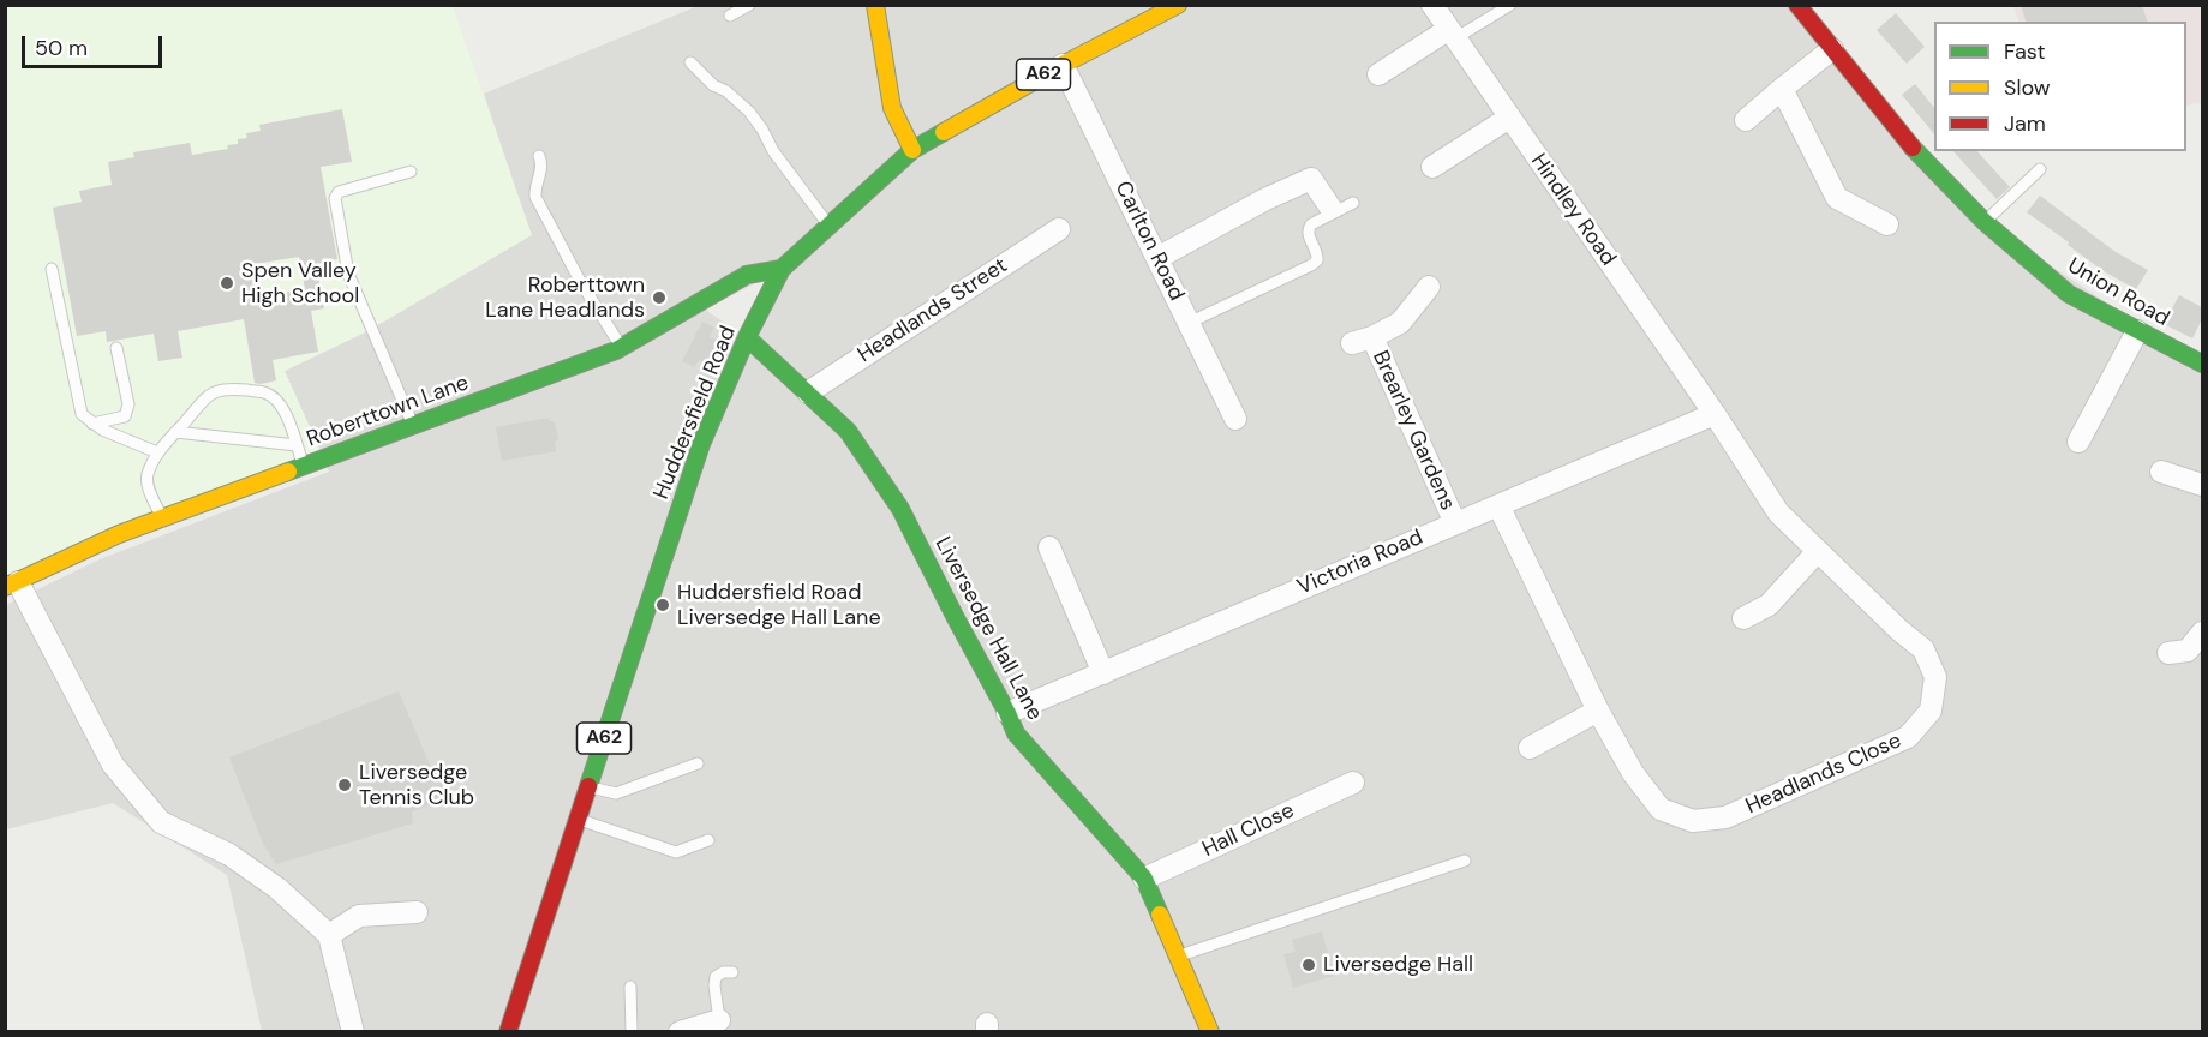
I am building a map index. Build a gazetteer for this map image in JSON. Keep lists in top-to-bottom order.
{
  "streets": {
    "street": [
      "A62",
      "Hindley Road",
      "Carlton Road",
      "Union Road",
      "Headlands Street",
      "Roberttown Lane",
      "Huddersfield Road",
      "Brearley Gardens",
      "Victoria Road",
      "Liversedge Hall Lane",
      "Headlands Close",
      "Hall Close"
    ]
  },
  "crossings": [
    ["Hindley Road", "Victoria Road"],
    ["Hindley Road", "Headlands Close"],
    ["Carlton Road", "Huddersfield Road"],
    ["Headlands Street", "Liversedge Hall Lane"],
    ["Roberttown Lane", "Huddersfield Road"],
    ["Huddersfield Road", "Liversedge Hall Lane"],
    ["Brearley Gardens", "Victoria Road"],
    ["Victoria Road", "Liversedge Hall Lane"],
    ["Victoria Road", "Headlands Close"],
    ["Liversedge Hall Lane", "Hall Close"]
  ],
  "places": [
    "Spen Valley High School",
    "Roberttown Lane Headlands",
    "Huddersfield Road Liversedge Hall Lane",
    "Liversedge Tennis Club",
    "Liversedge Hall"
  ],
  "legend": ["Fast", "Slow", "Jam"],
  "scale_bar": "50 m"
}
